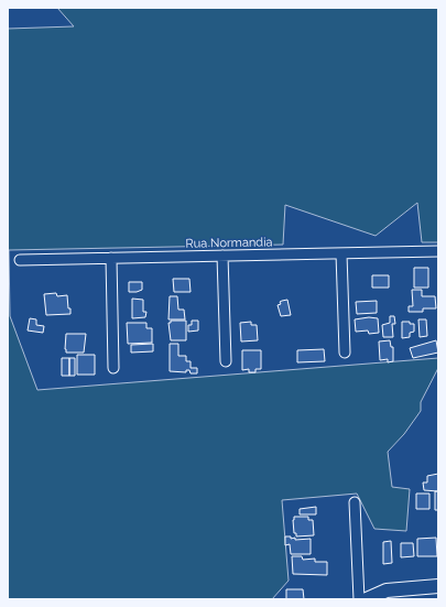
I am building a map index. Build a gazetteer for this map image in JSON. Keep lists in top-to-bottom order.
{
  "streets": {
    "street": ["Rua Normandia"]
  }
}
